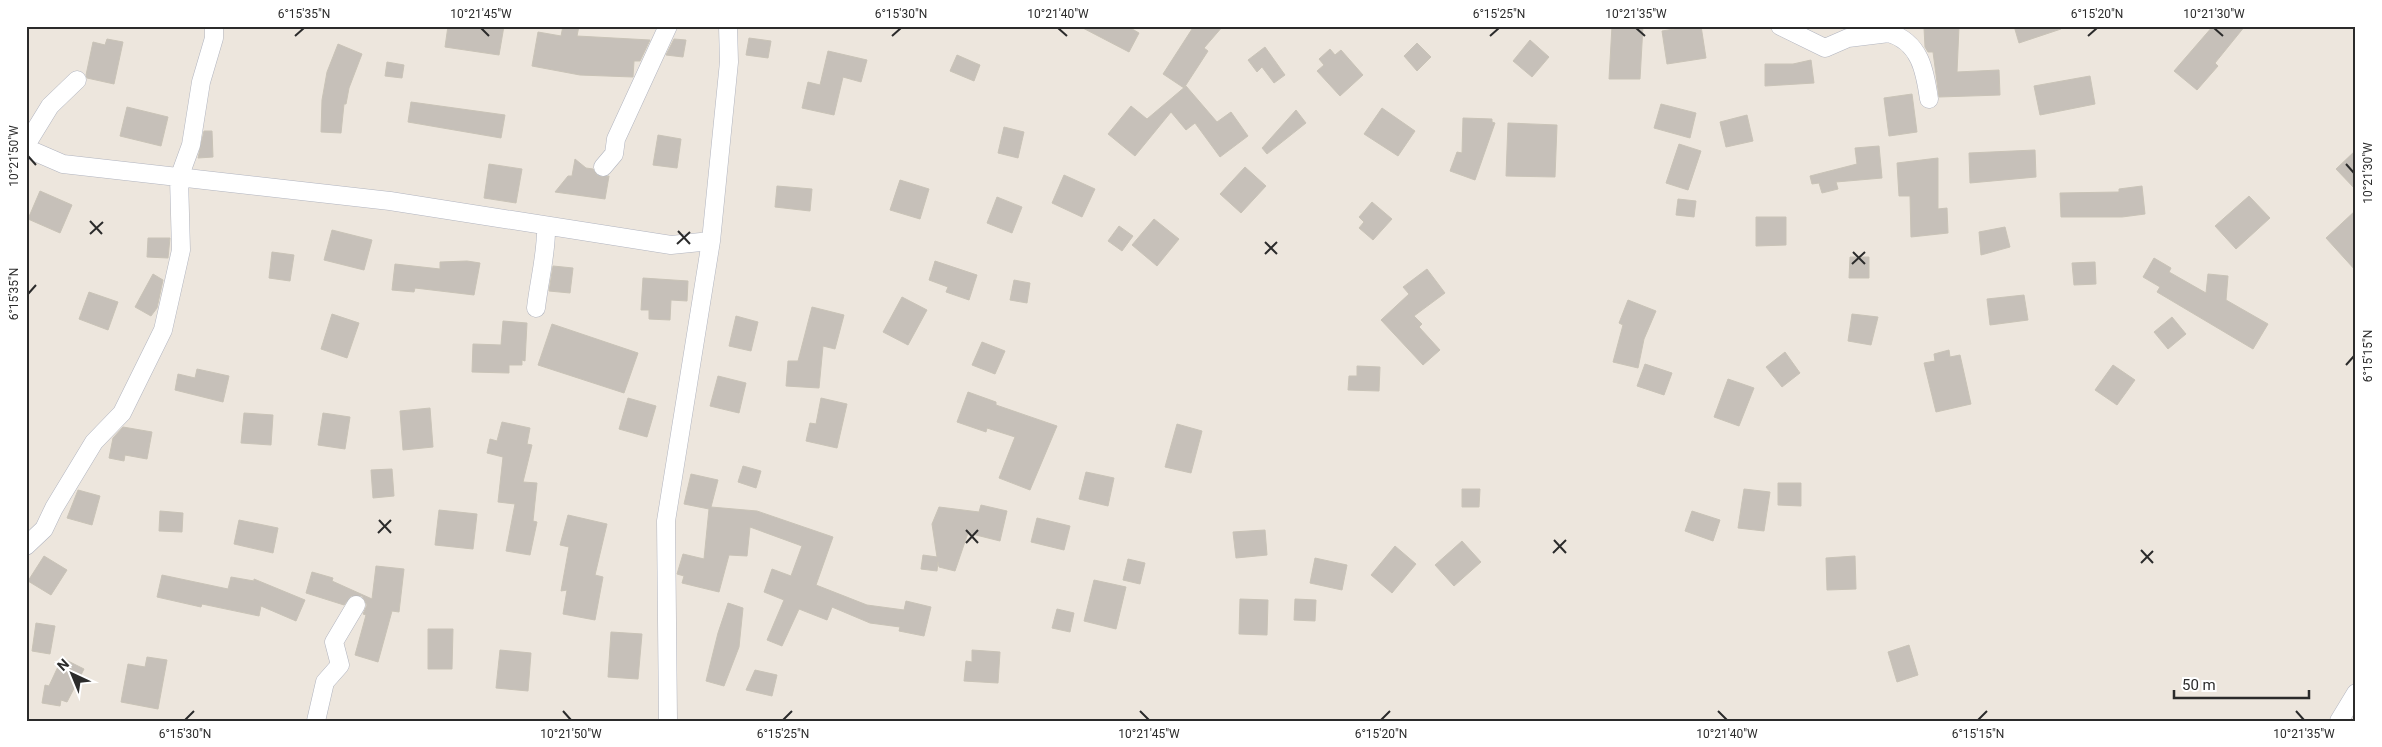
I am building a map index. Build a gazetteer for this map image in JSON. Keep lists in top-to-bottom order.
{
  "scale_bar": "50 m",
  "north": "top left",
  "coordinates": [
    "6°15'35\"N",
    "10°21'45\"W",
    "6°15'30\"N",
    "10°21'40\"W",
    "6°15'25\"N",
    "10°21'35\"W",
    "6°15'20\"N",
    "10°21'30\"W",
    "10°21'50\"W",
    "6°15'15\"N"
  ]
}
